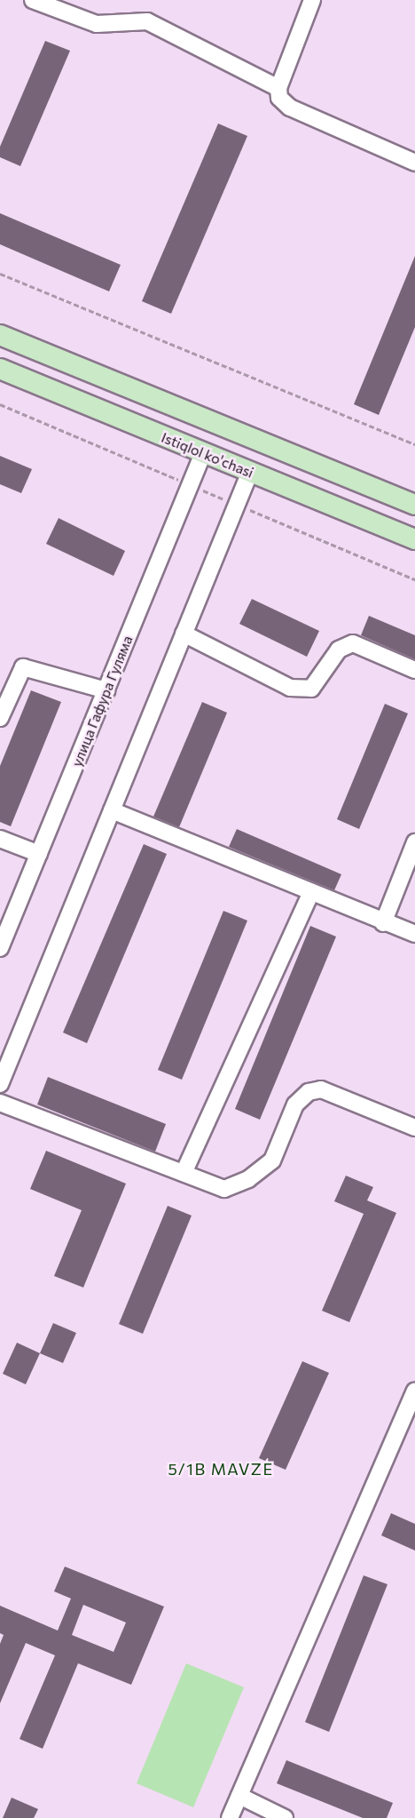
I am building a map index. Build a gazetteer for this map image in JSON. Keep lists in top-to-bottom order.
{
  "streets": {
    "main road": ["Istiqlol ko'chasi"],
    "street": ["улица Гафура Гуляма"]
  },
  "crossings": [
    ["Istiqlol ko'chasi", "улица Гафура Гуляма"]
  ],
  "districts": ["5/1B MAVZE"]
}
